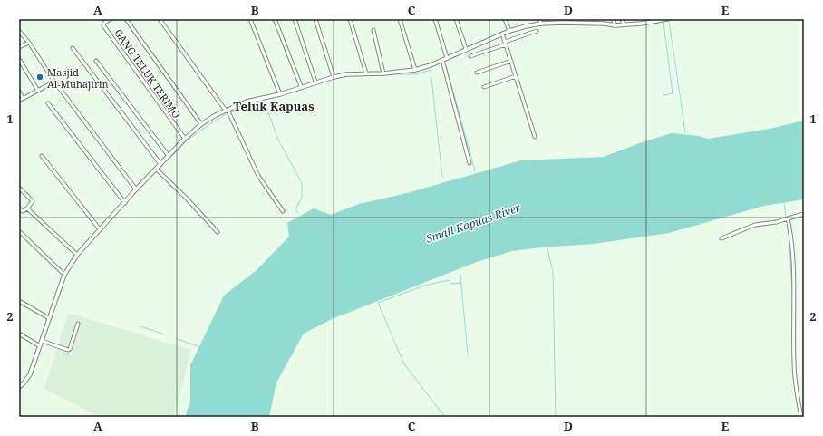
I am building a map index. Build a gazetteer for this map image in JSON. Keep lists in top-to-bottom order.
{
  "streets": {
    "street": ["GANG TELUK TERIMO"]
  },
  "districts": ["Teluk Kapuas"],
  "water": ["Small Kapuas River"],
  "places": ["Masjid Al-Muhajirin"],
  "grid": {
    "columns": [
      "A",
      "B",
      "C",
      "D",
      "E"
    ],
    "rows": ["1", "2"]
  }
}
